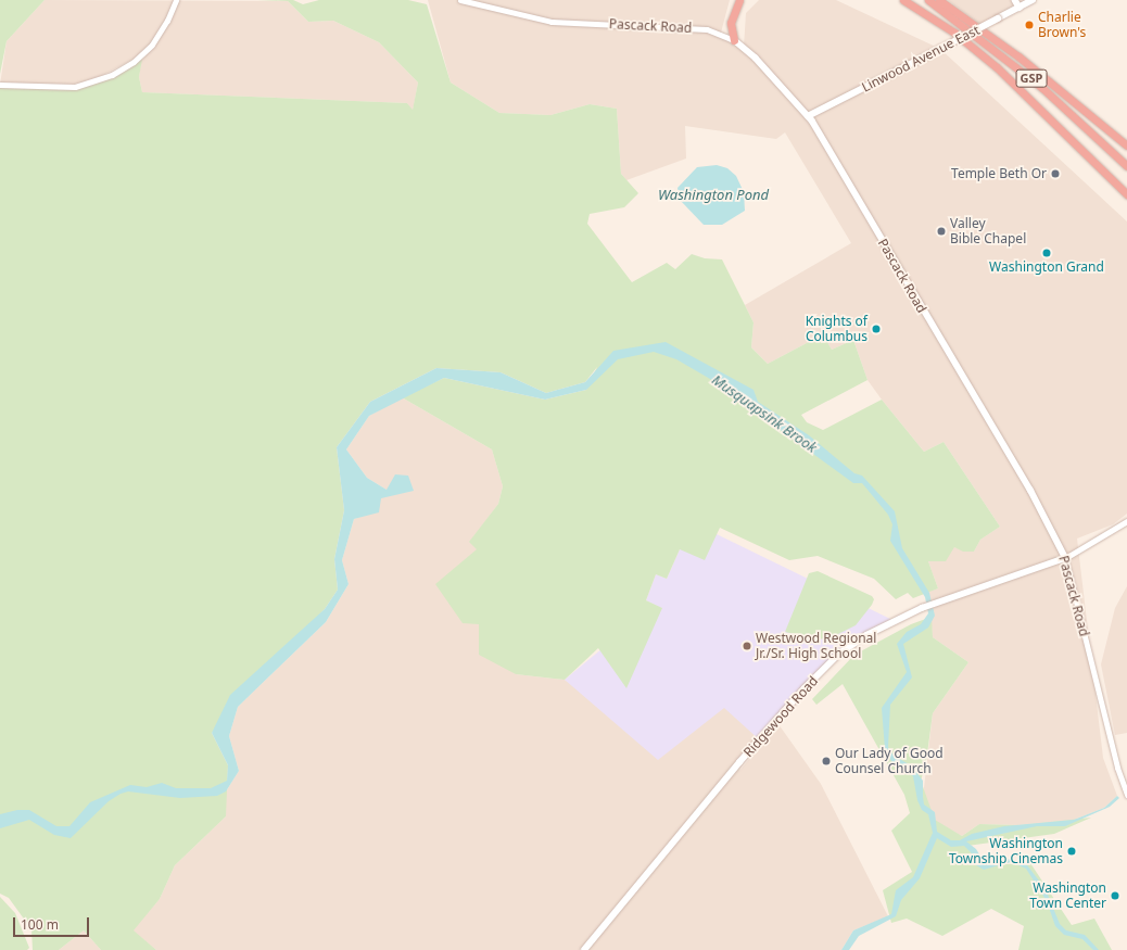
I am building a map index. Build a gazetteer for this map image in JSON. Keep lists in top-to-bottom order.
{
  "streets": {
    "highway": ["GSP"],
    "main road": ["Pascack Road", "Linwood Avenue East", "Ridgewood Road"]
  },
  "crossings": [
    ["Pascack Road", "Linwood Avenue East"],
    ["Pascack Road", "Ridgewood Road"]
  ],
  "water": ["Washington Pond", "Musquapsink Brook"],
  "places": [
    "Charlie Brown's",
    "Temple Beth Or",
    "Valley Bible Chapel",
    "Washington Grand",
    "Knights of Columbus",
    "Westwood Regional Jr./Sr. High School",
    "Our Lady of Good Counsel Church",
    "Washington Township Cinemas",
    "Washington Town Center"
  ],
  "scale_bar": "100 m"
}
